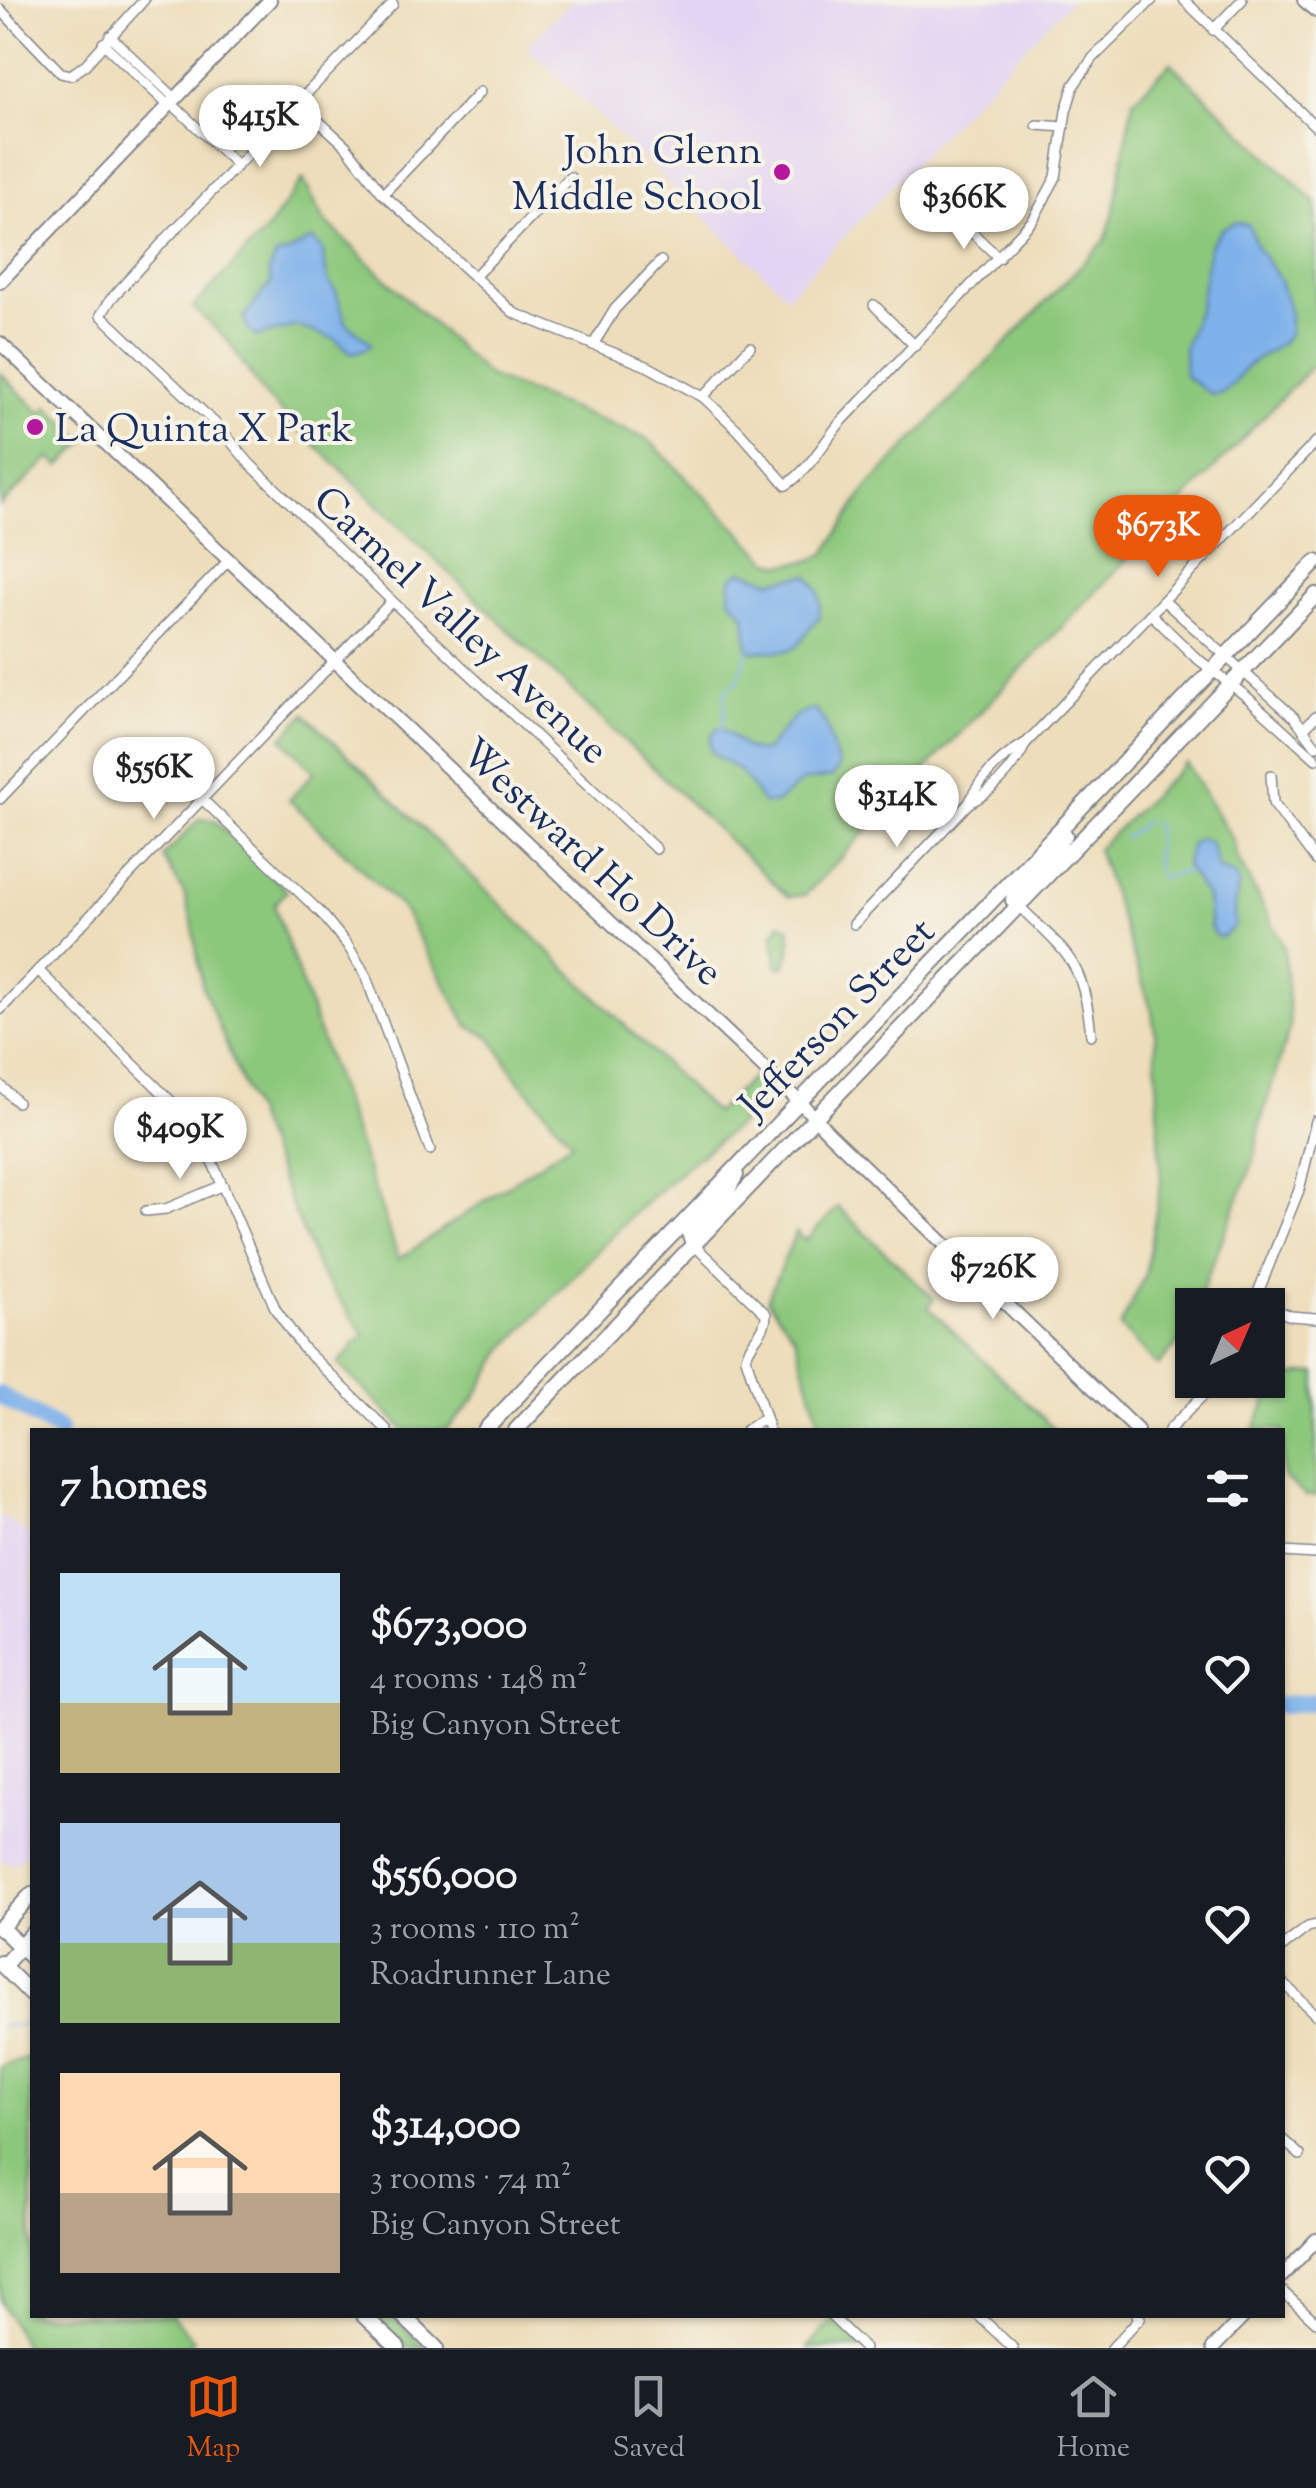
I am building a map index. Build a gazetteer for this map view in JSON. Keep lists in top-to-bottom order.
{
  "streets": {
    "main road": ["Jefferson Street"],
    "street": ["Carmel Valley Avenue", "Westward Ho Drive"]
  },
  "crossings": [
    ["Westward Ho Drive", "Jefferson Street"]
  ],
  "places": ["John Glenn Middle School", "La Quinta X Park"],
  "north": "top right",
  "page": {
    "price": [
      "$415K",
      "$366K",
      "$673K",
      "$556K",
      "$314K",
      "$409K",
      "$726K"
    ],
    "heading": "7 homes",
    "list": [
      {
        "name": "$673,000",
        "note": "4 rooms · 148 m² · Big Canyon Street"
      },
      {
        "name": "$556,000",
        "note": "3 rooms · 110 m² · Roadrunner Lane"
      },
      {
        "name": "$314,000",
        "note": "3 rooms · 74 m² · Big Canyon Street"
      }
    ],
    "tabs": ["Map", "Saved", "Home"]
  }
}
